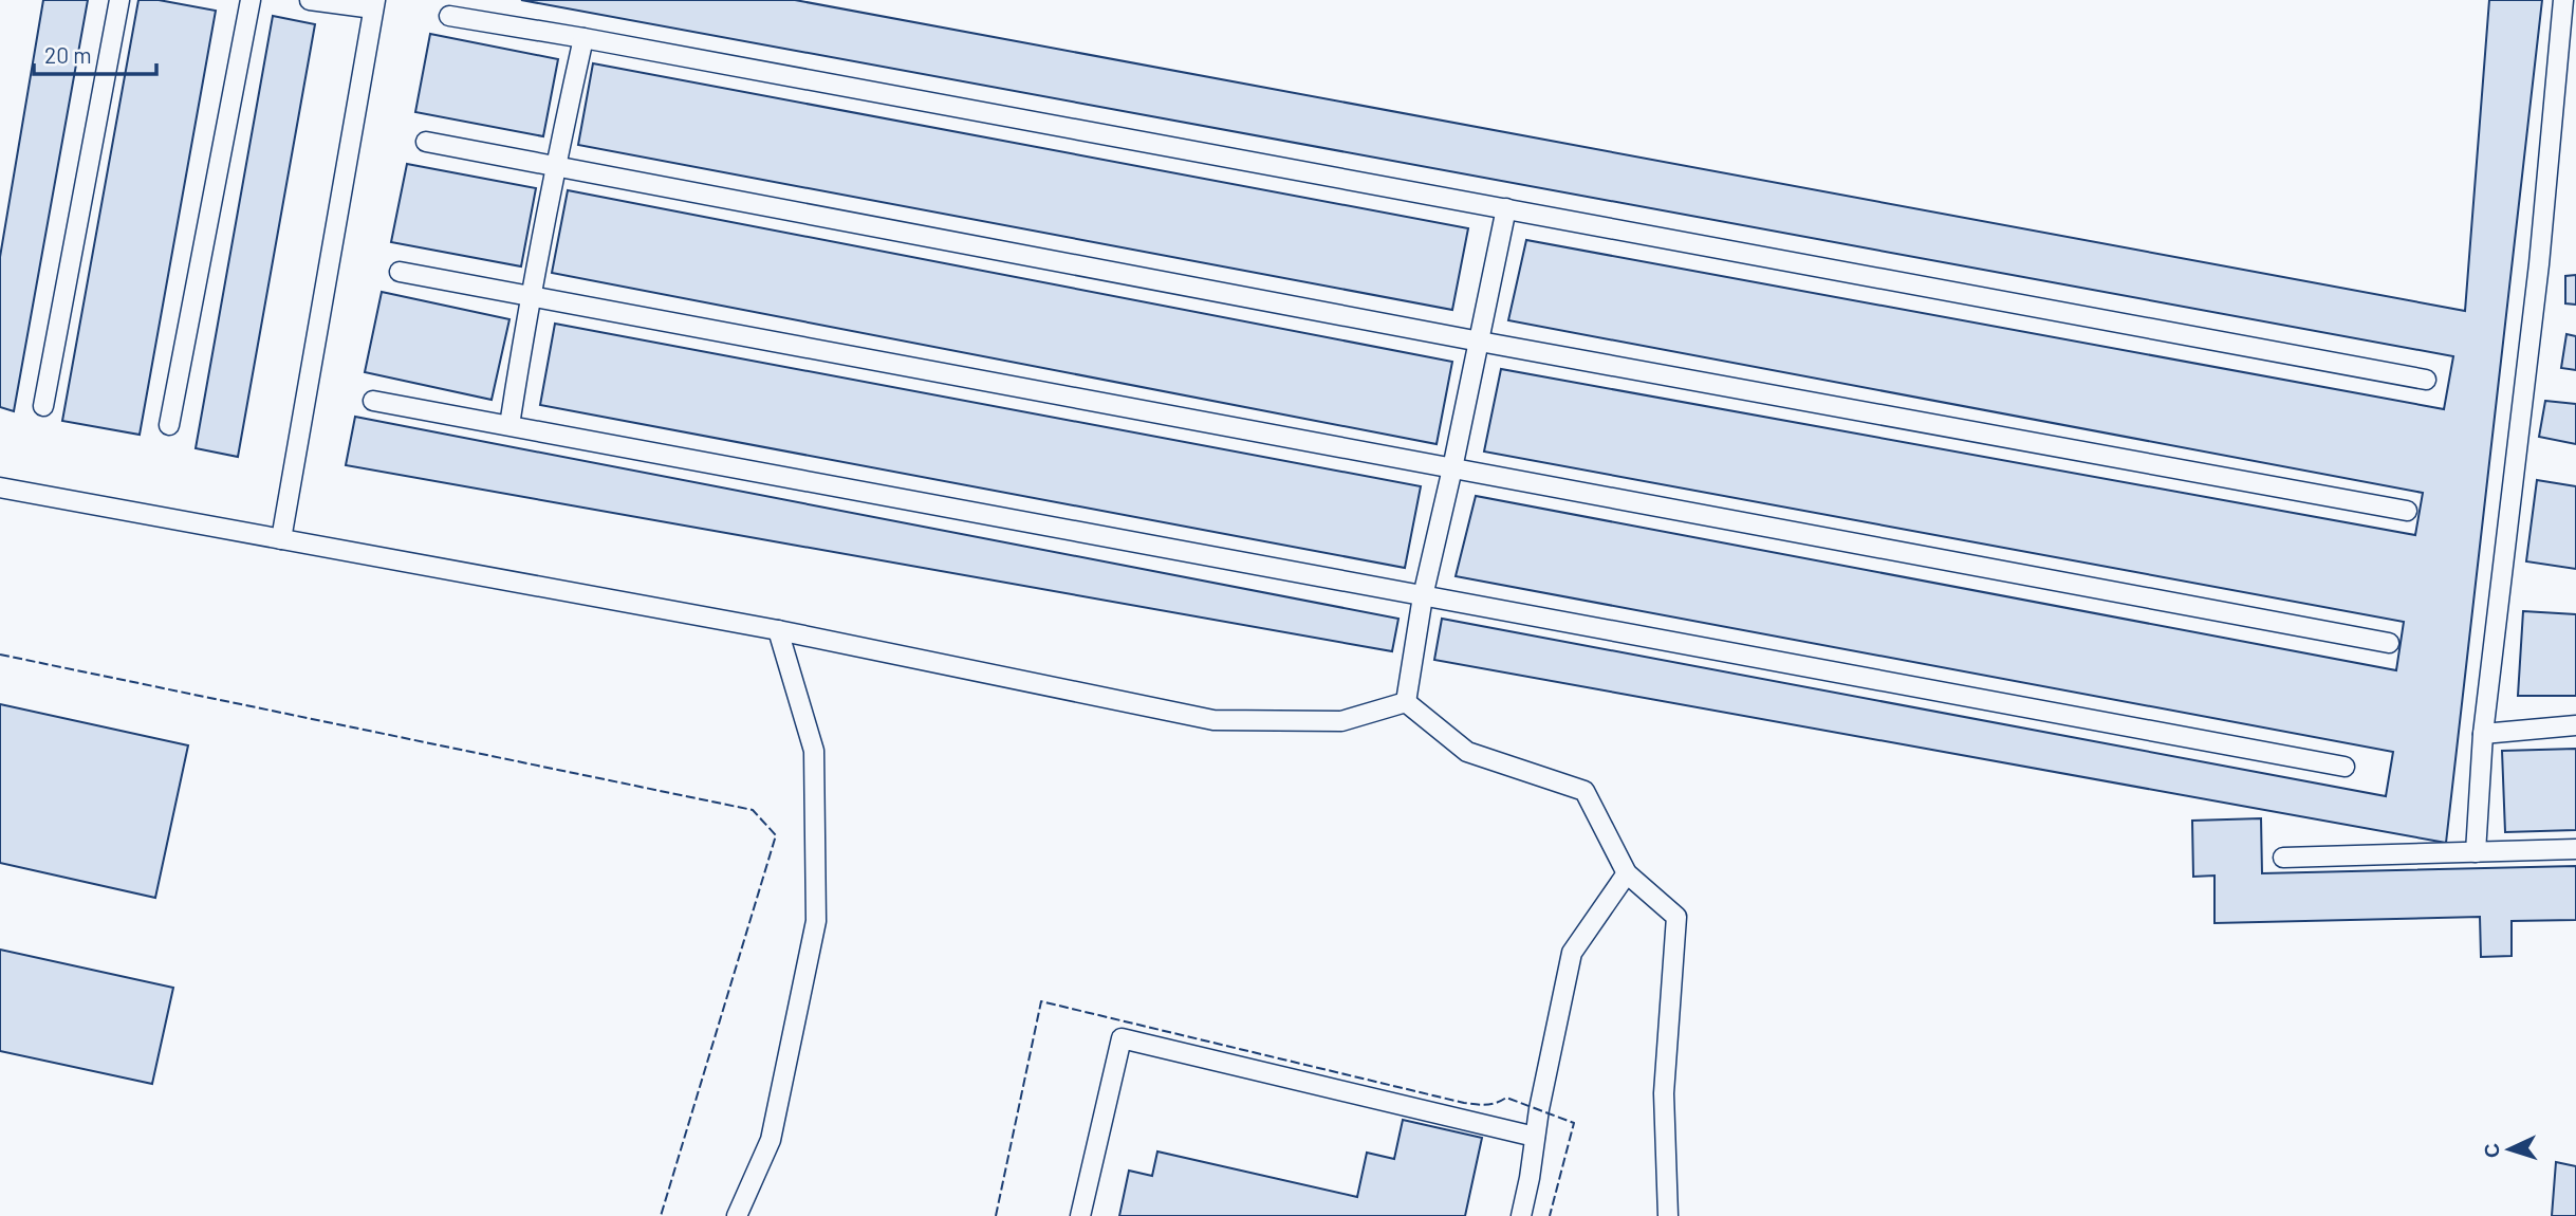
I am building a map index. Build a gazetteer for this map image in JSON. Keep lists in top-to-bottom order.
{
  "scale_bar": "20 m",
  "north": "left"
}
